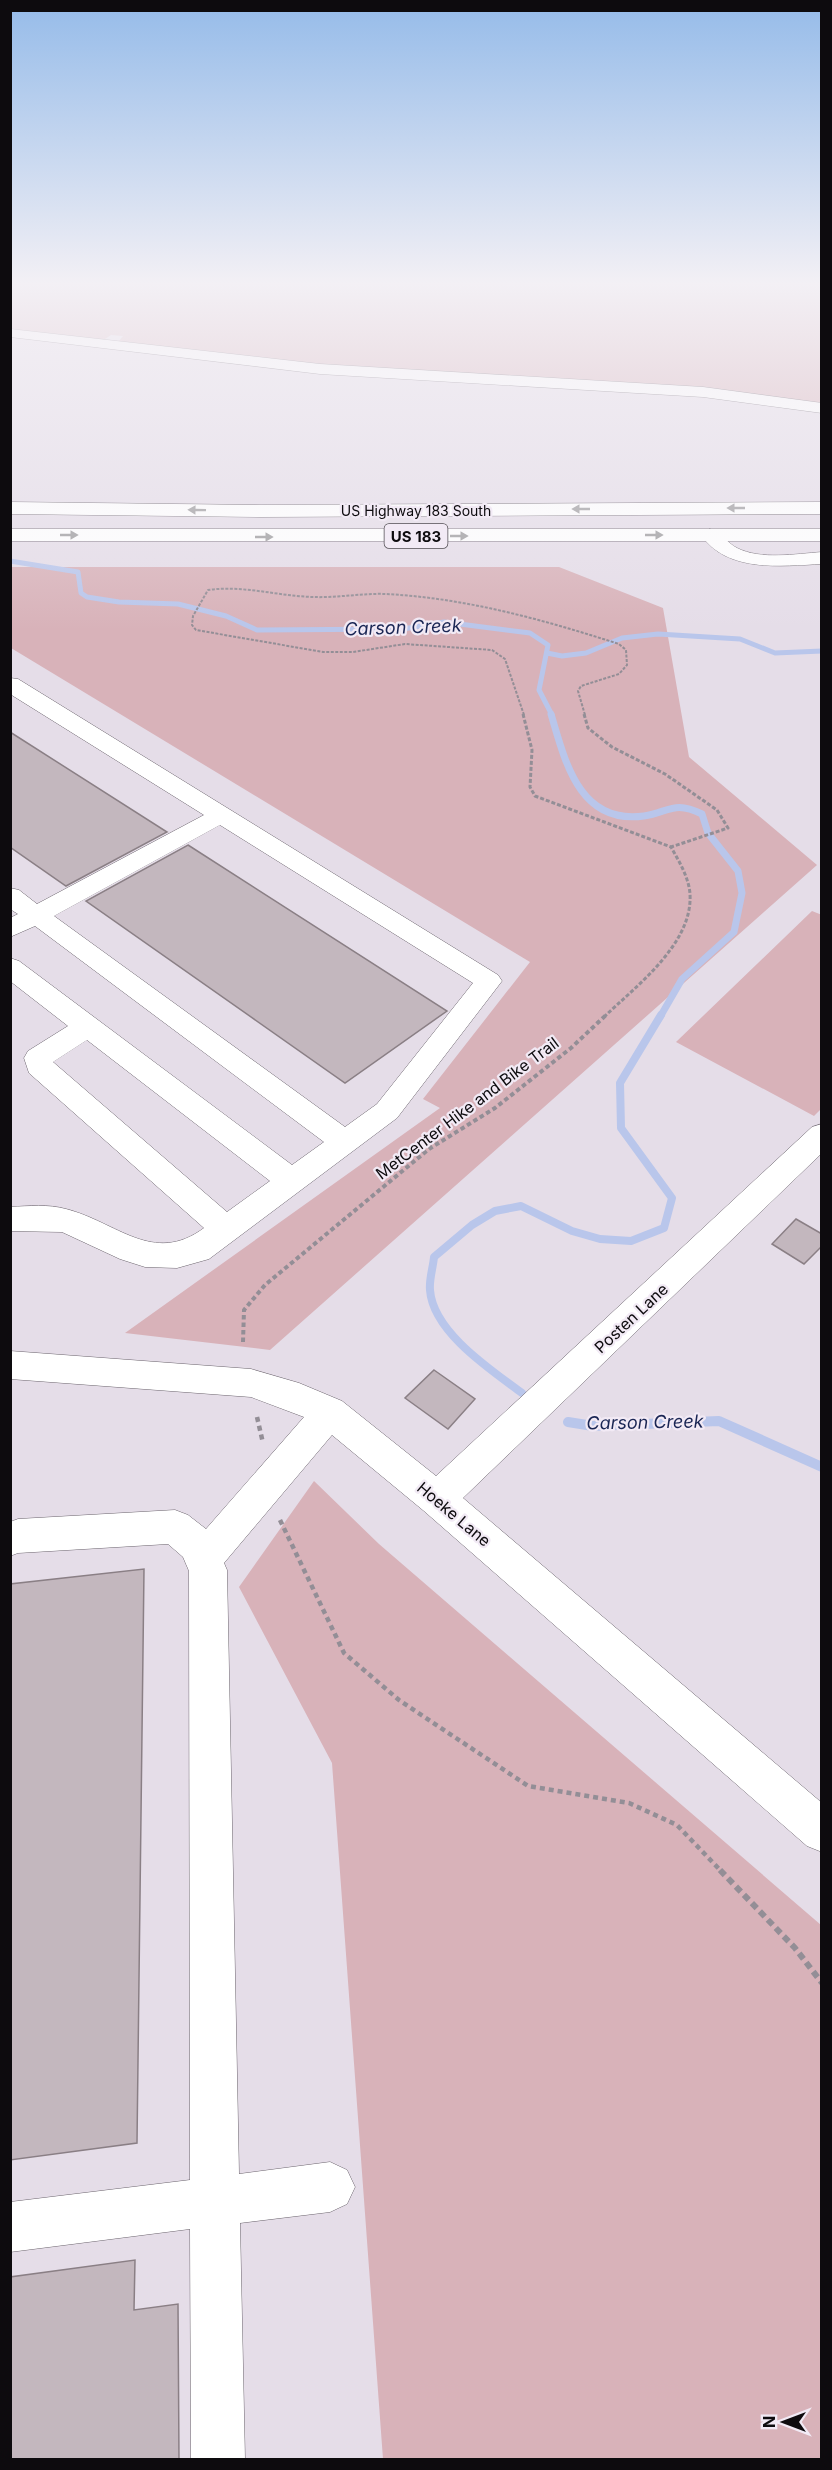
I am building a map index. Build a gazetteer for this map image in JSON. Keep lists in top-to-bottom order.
{
  "streets": {
    "highway": ["US Highway 183 South", "US 183"],
    "street": ["Posten Lane", "Hoeke Lane"],
    "path": ["MetCenter Hike and Bike Trail"]
  },
  "crossings": [
    ["Posten Lane", "Hoeke Lane"]
  ],
  "water": ["Carson Creek"],
  "north": "left"
}
